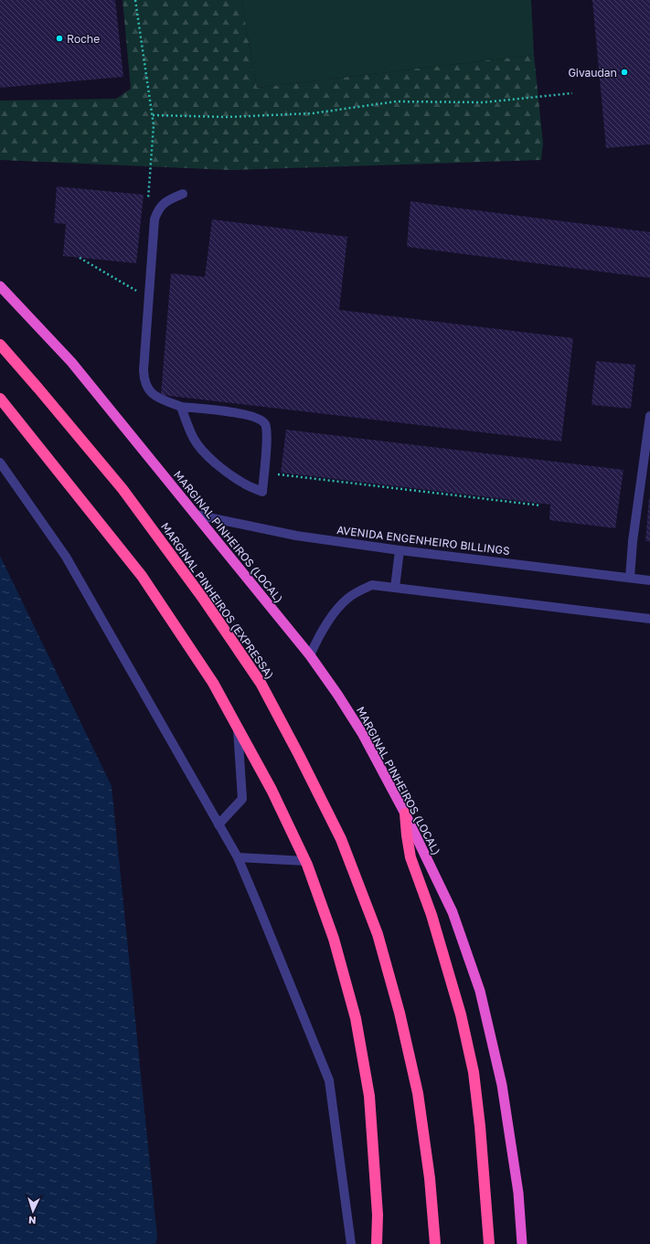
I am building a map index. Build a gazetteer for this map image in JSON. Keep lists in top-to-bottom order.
{
  "streets": {
    "highway": ["MARGINAL PINHEIROS (LOCAL)", "MARGINAL PINHEIROS (EXPRESSA)"],
    "street": ["AVENIDA ENGENHEIRO BILLINGS"]
  },
  "crossings": [
    ["MARGINAL PINHEIROS (LOCAL)", "AVENIDA ENGENHEIRO BILLINGS"]
  ],
  "places": ["Roche", "Givaudan"],
  "north": "bottom"
}
